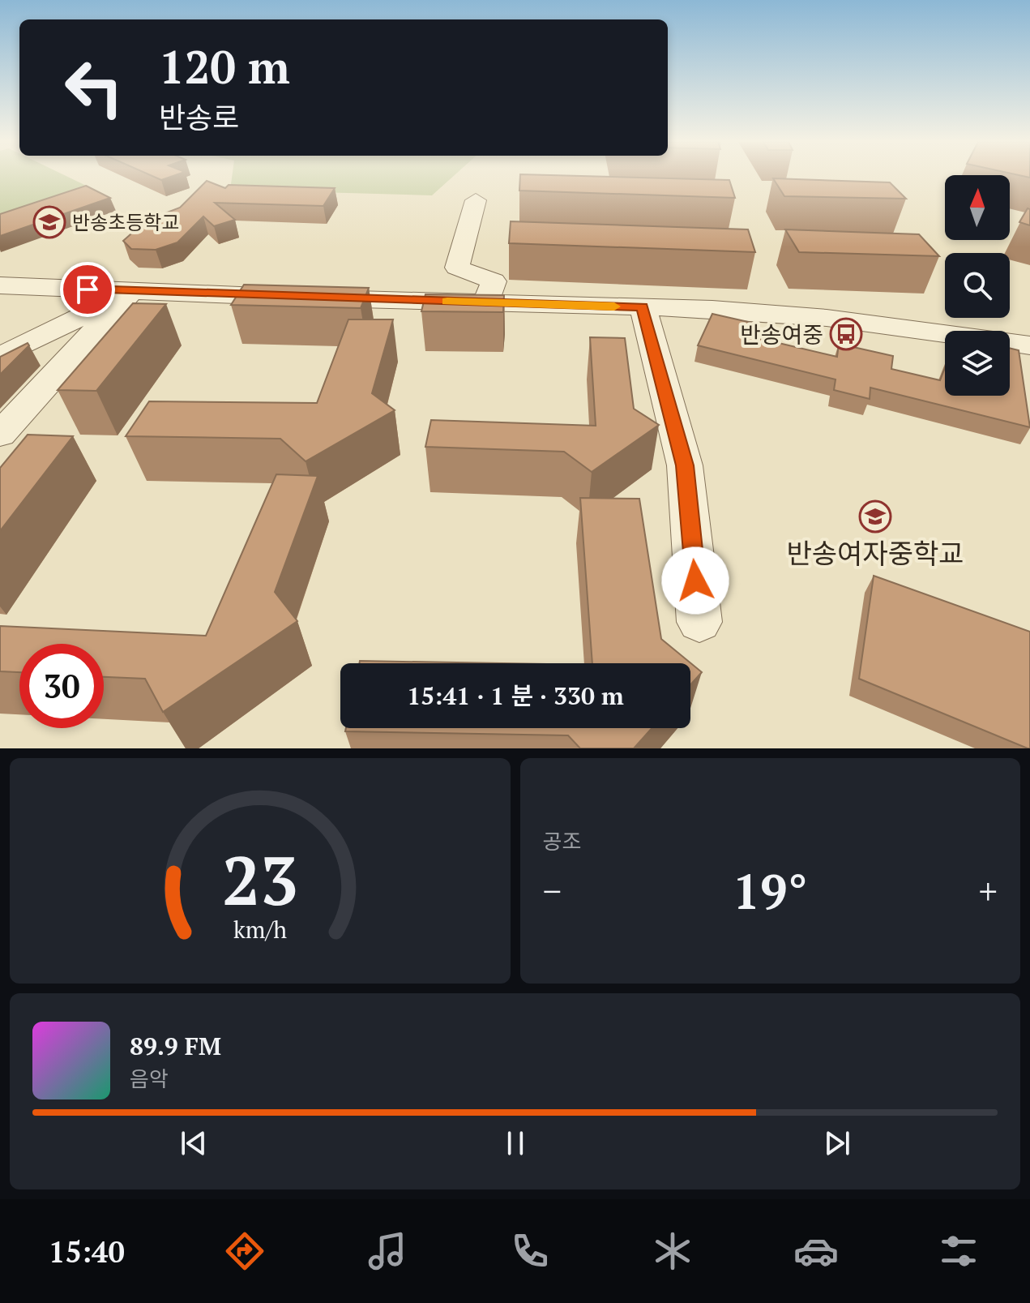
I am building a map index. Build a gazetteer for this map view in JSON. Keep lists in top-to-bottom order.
{
  "places": {
    "school or university": ["반송초등학교", "반송여자중학교"],
    "bus stop": ["반송여중"]
  },
  "north": "top",
  "page": {
    "turn": ["120 m", "반송로"],
    "limit": "30",
    "trip": "15:41 · 1 분 · 330 m",
    "tile": "공조",
    "heat": ["−", "19°", "+"],
    "song": ["89.9 FM", "음악"],
    "tabs": "15:40",
    "gauge": ["23", "km/h"]
  }
}
